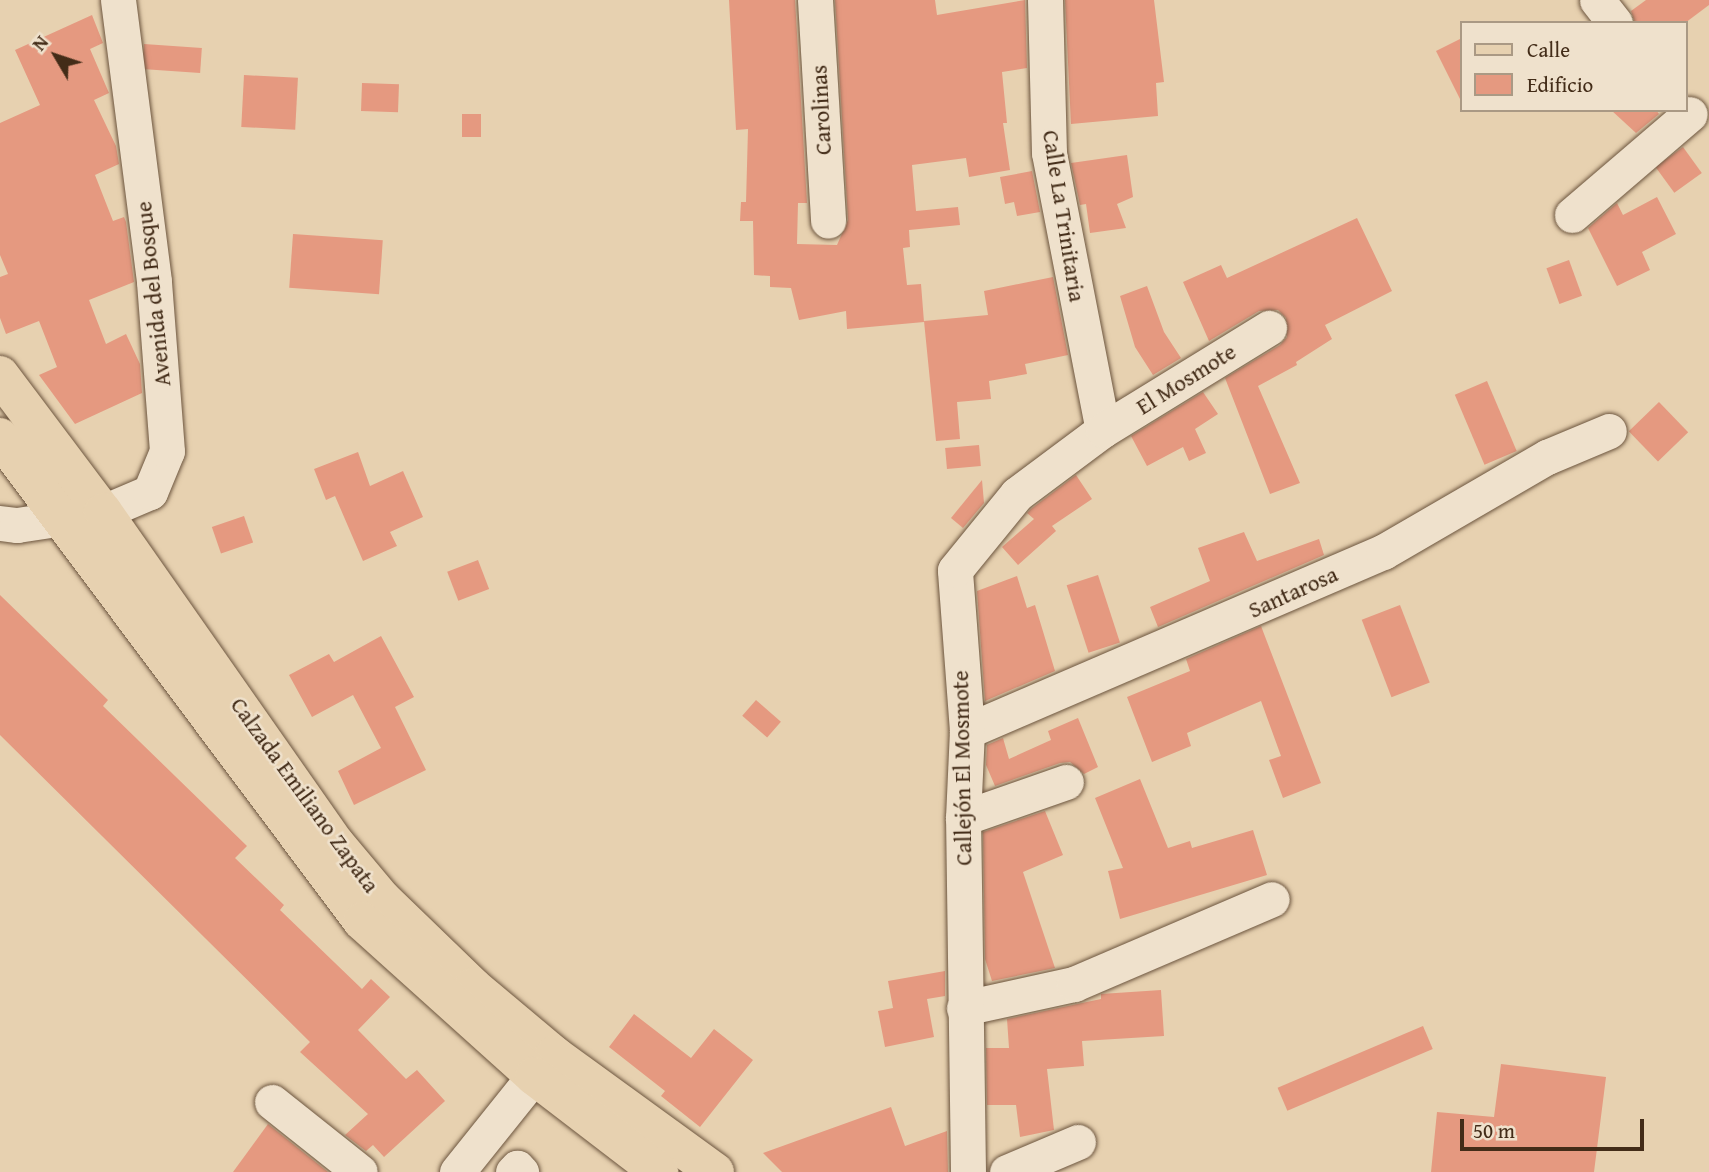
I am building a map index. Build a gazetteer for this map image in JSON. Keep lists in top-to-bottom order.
{
  "streets": {
    "main road": ["Calzada Emiliano Zapata"],
    "street": [
      "Carolinas",
      "Calle La Trinitaria",
      "Avenida del Bosque",
      "El Mosmote",
      "Santarosa",
      "Callejón El Mosmote"
    ]
  },
  "crossings": [
    ["Calle La Trinitaria", "El Mosmote"],
    ["Calle La Trinitaria", "Callejón El Mosmote"],
    ["Avenida del Bosque", "Calzada Emiliano Zapata"],
    ["El Mosmote", "Callejón El Mosmote"],
    ["Santarosa", "Callejón El Mosmote"]
  ],
  "legend": ["Calle", "Edificio"],
  "scale_bar": "50 m",
  "north": "top left"
}
